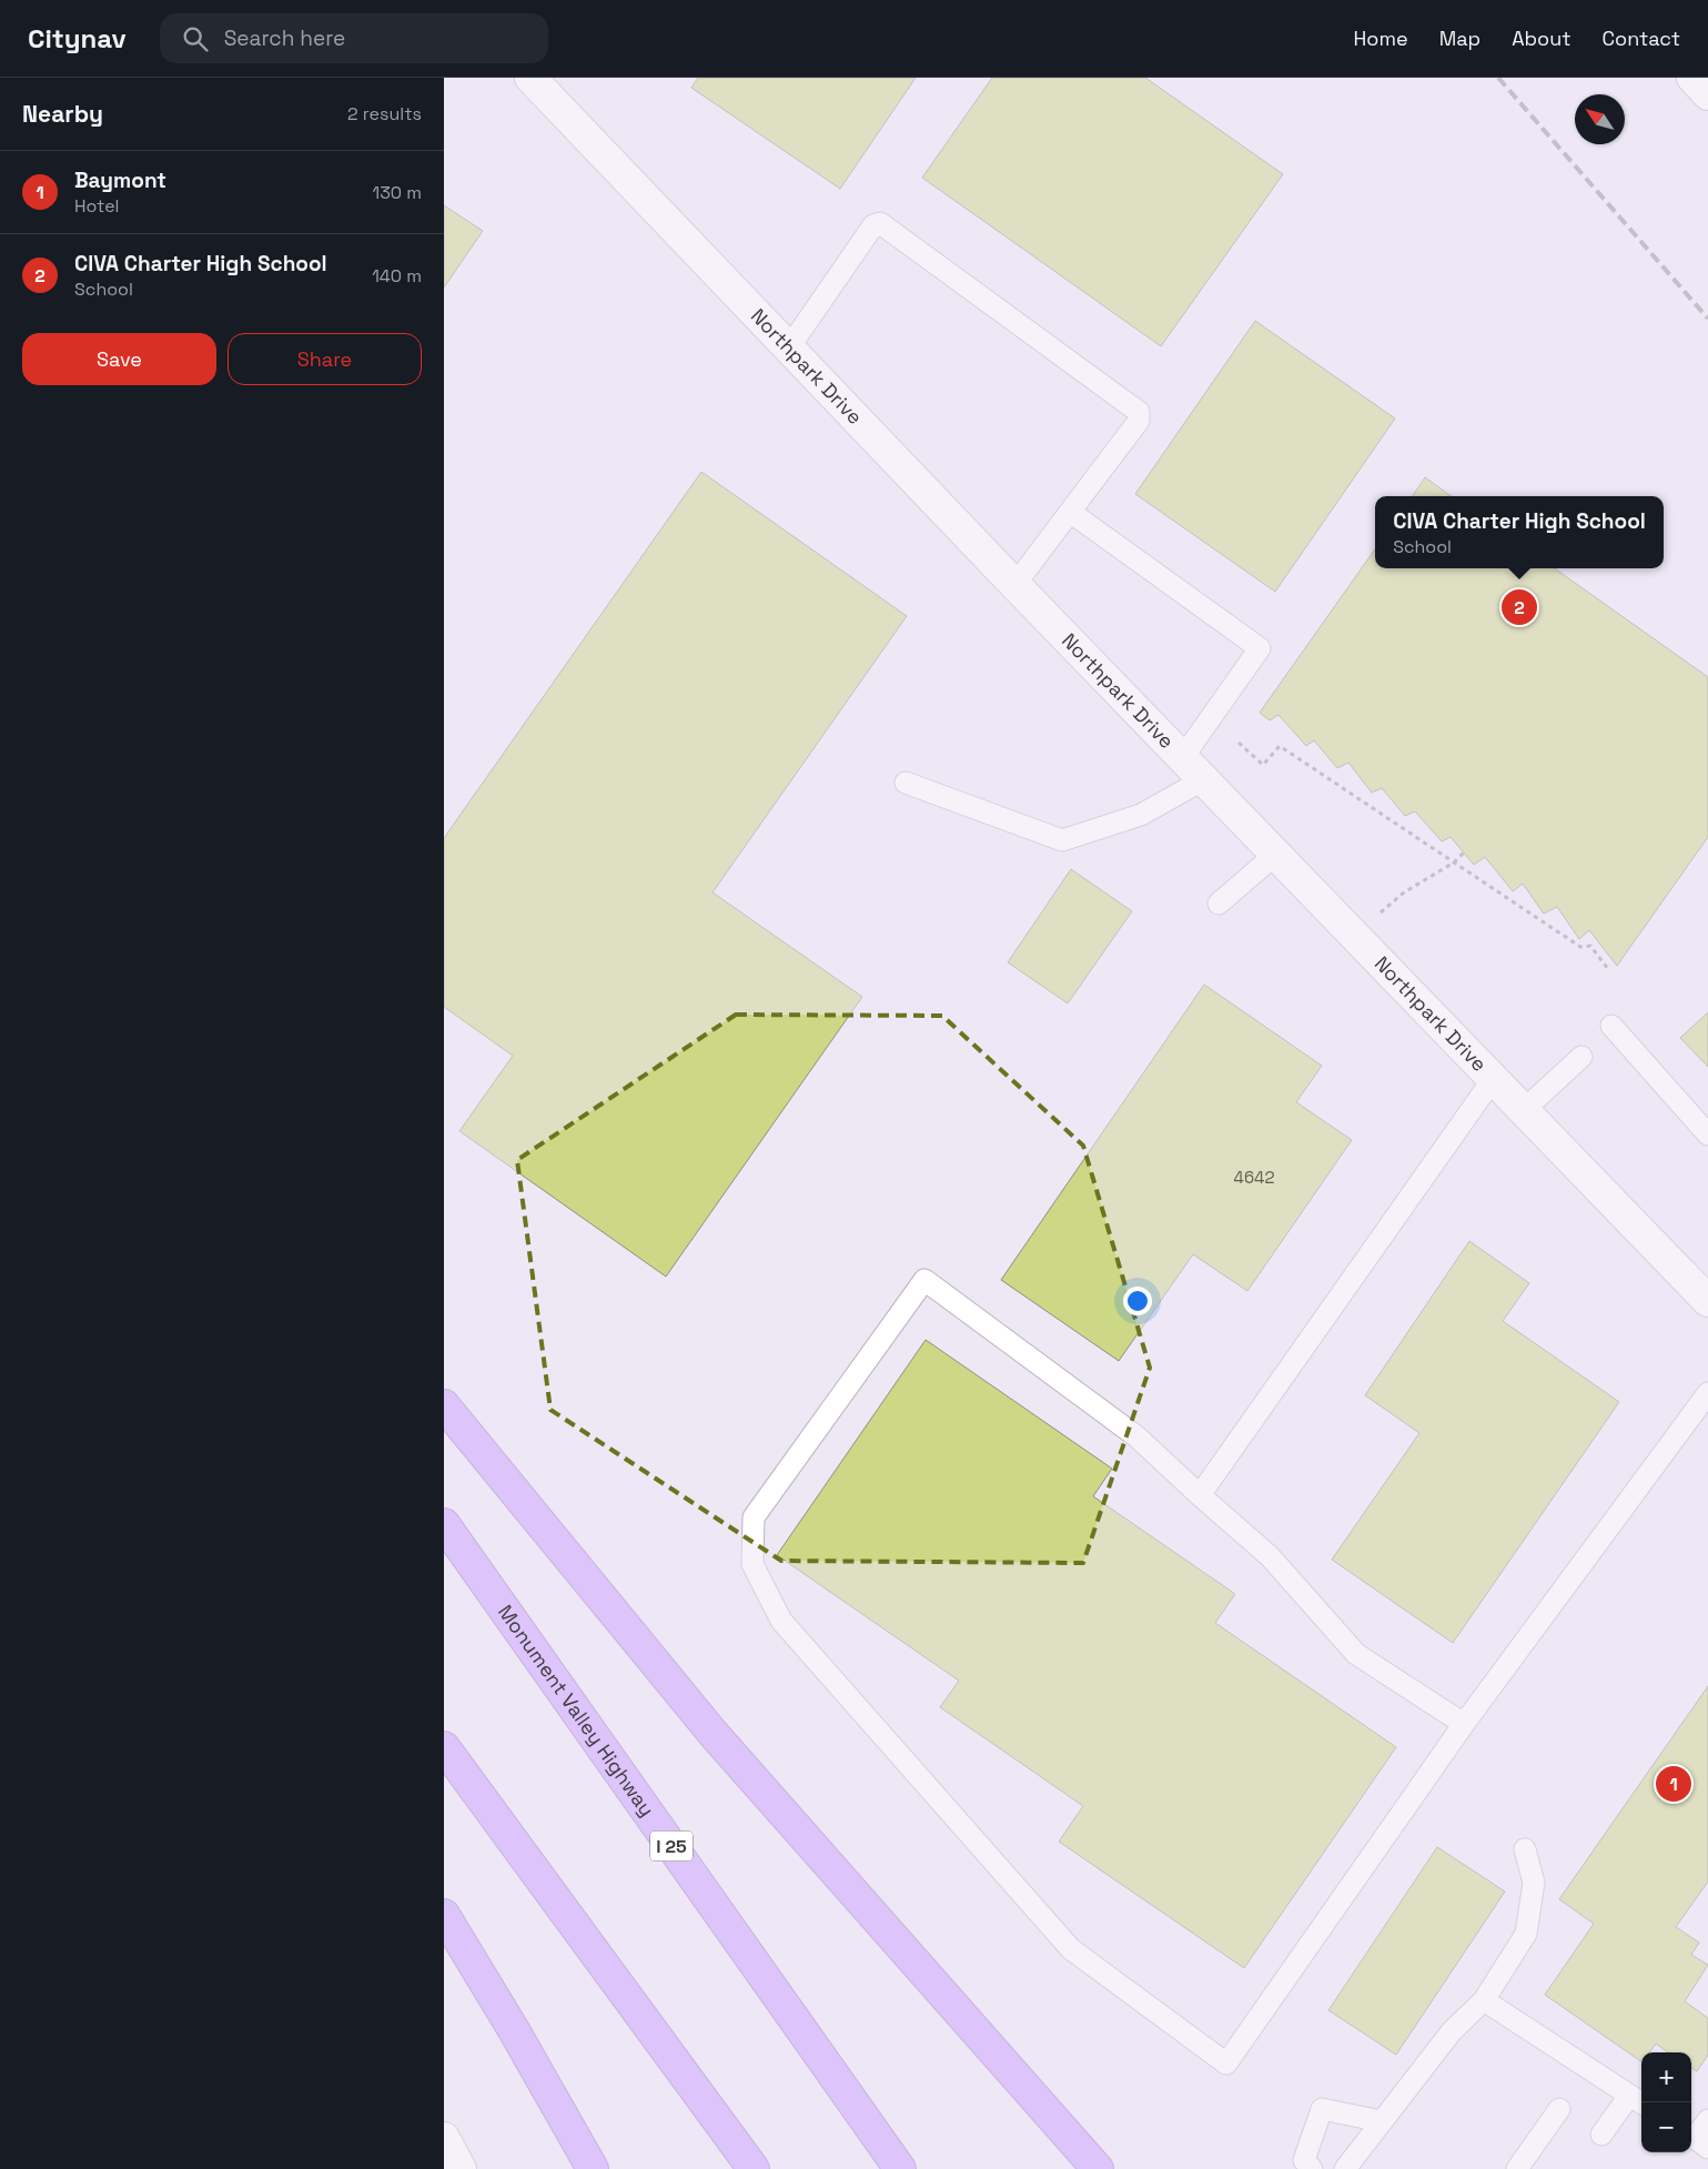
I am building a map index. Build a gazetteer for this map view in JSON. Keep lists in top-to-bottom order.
{
  "streets": {
    "highway": ["Monument Valley Highway", "I 25"],
    "street": ["Northpark Drive"]
  },
  "house_numbers": ["4642"],
  "north": "top left",
  "page": {
    "header": "Citynav",
    "search": "Search here",
    "nav": [
      "Home",
      "Map",
      "About",
      "Contact"
    ],
    "heading": ["Nearby", "2 results"],
    "list": [
      {
        "mark": "1",
        "name": "Baymont",
        "note": "Hotel",
        "value": "130 m"
      },
      {
        "mark": "2",
        "name": "CIVA Charter High School",
        "note": "School",
        "value": "140 m"
      }
    ],
    "buttons": ["Save", "Share"],
    "popup": ["CIVA Charter High School", "School"],
    "pins": ["2", "1"],
    "map_buttons": ["+", "−"]
  }
}
